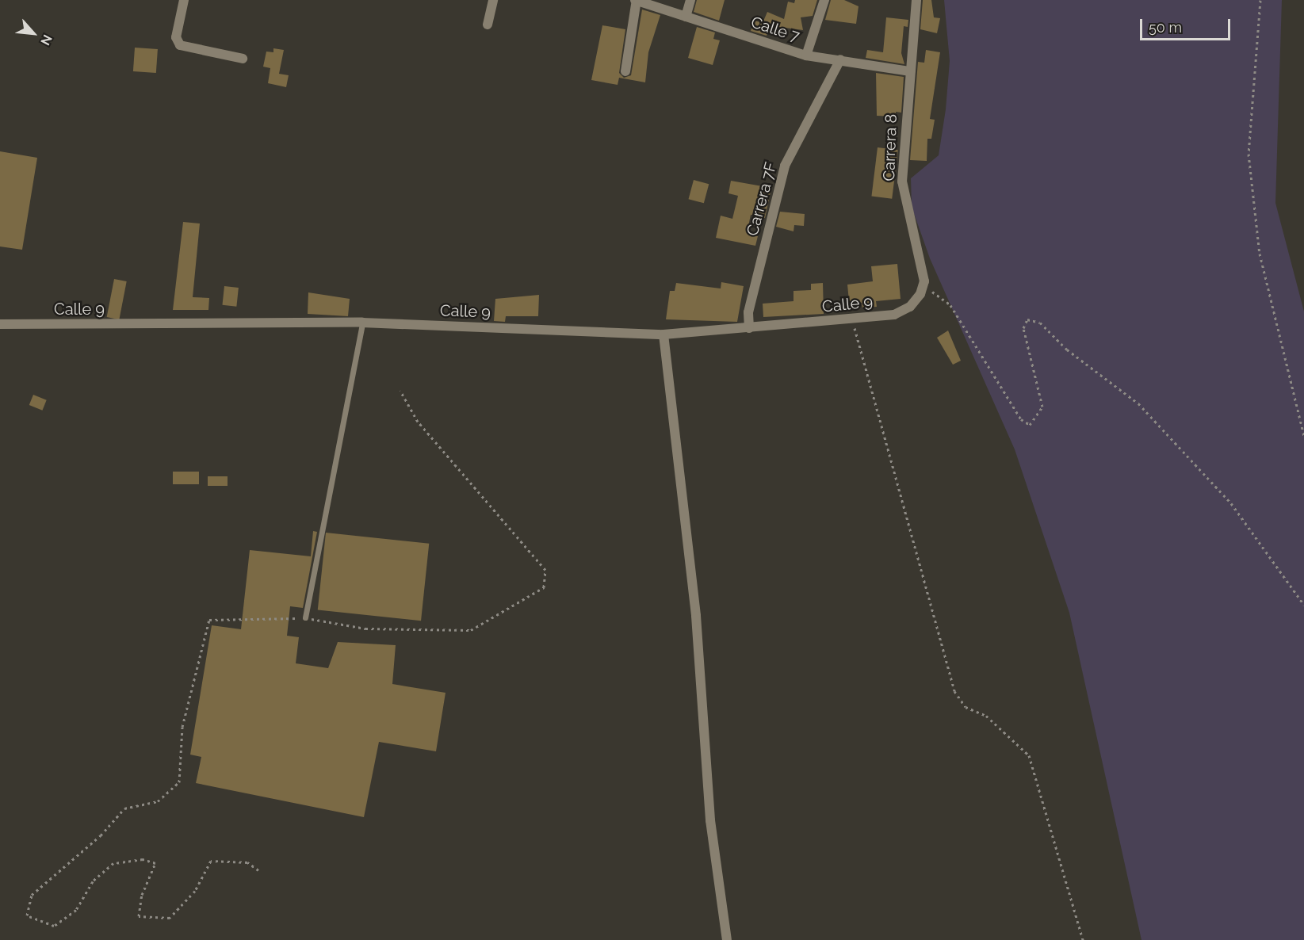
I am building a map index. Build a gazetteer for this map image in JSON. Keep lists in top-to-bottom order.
{
  "streets": {
    "street": [
      "Calle 7",
      "Carrera 8",
      "Carrera 7F",
      "Calle 9"
    ]
  },
  "crossings": [
    ["Calle 7", "Carrera 8"],
    ["Calle 7", "Carrera 7F"],
    ["Carrera 8", "Calle 9"],
    ["Carrera 7F", "Calle 9"]
  ],
  "scale_bar": "50 m",
  "north": "bottom right"
}
